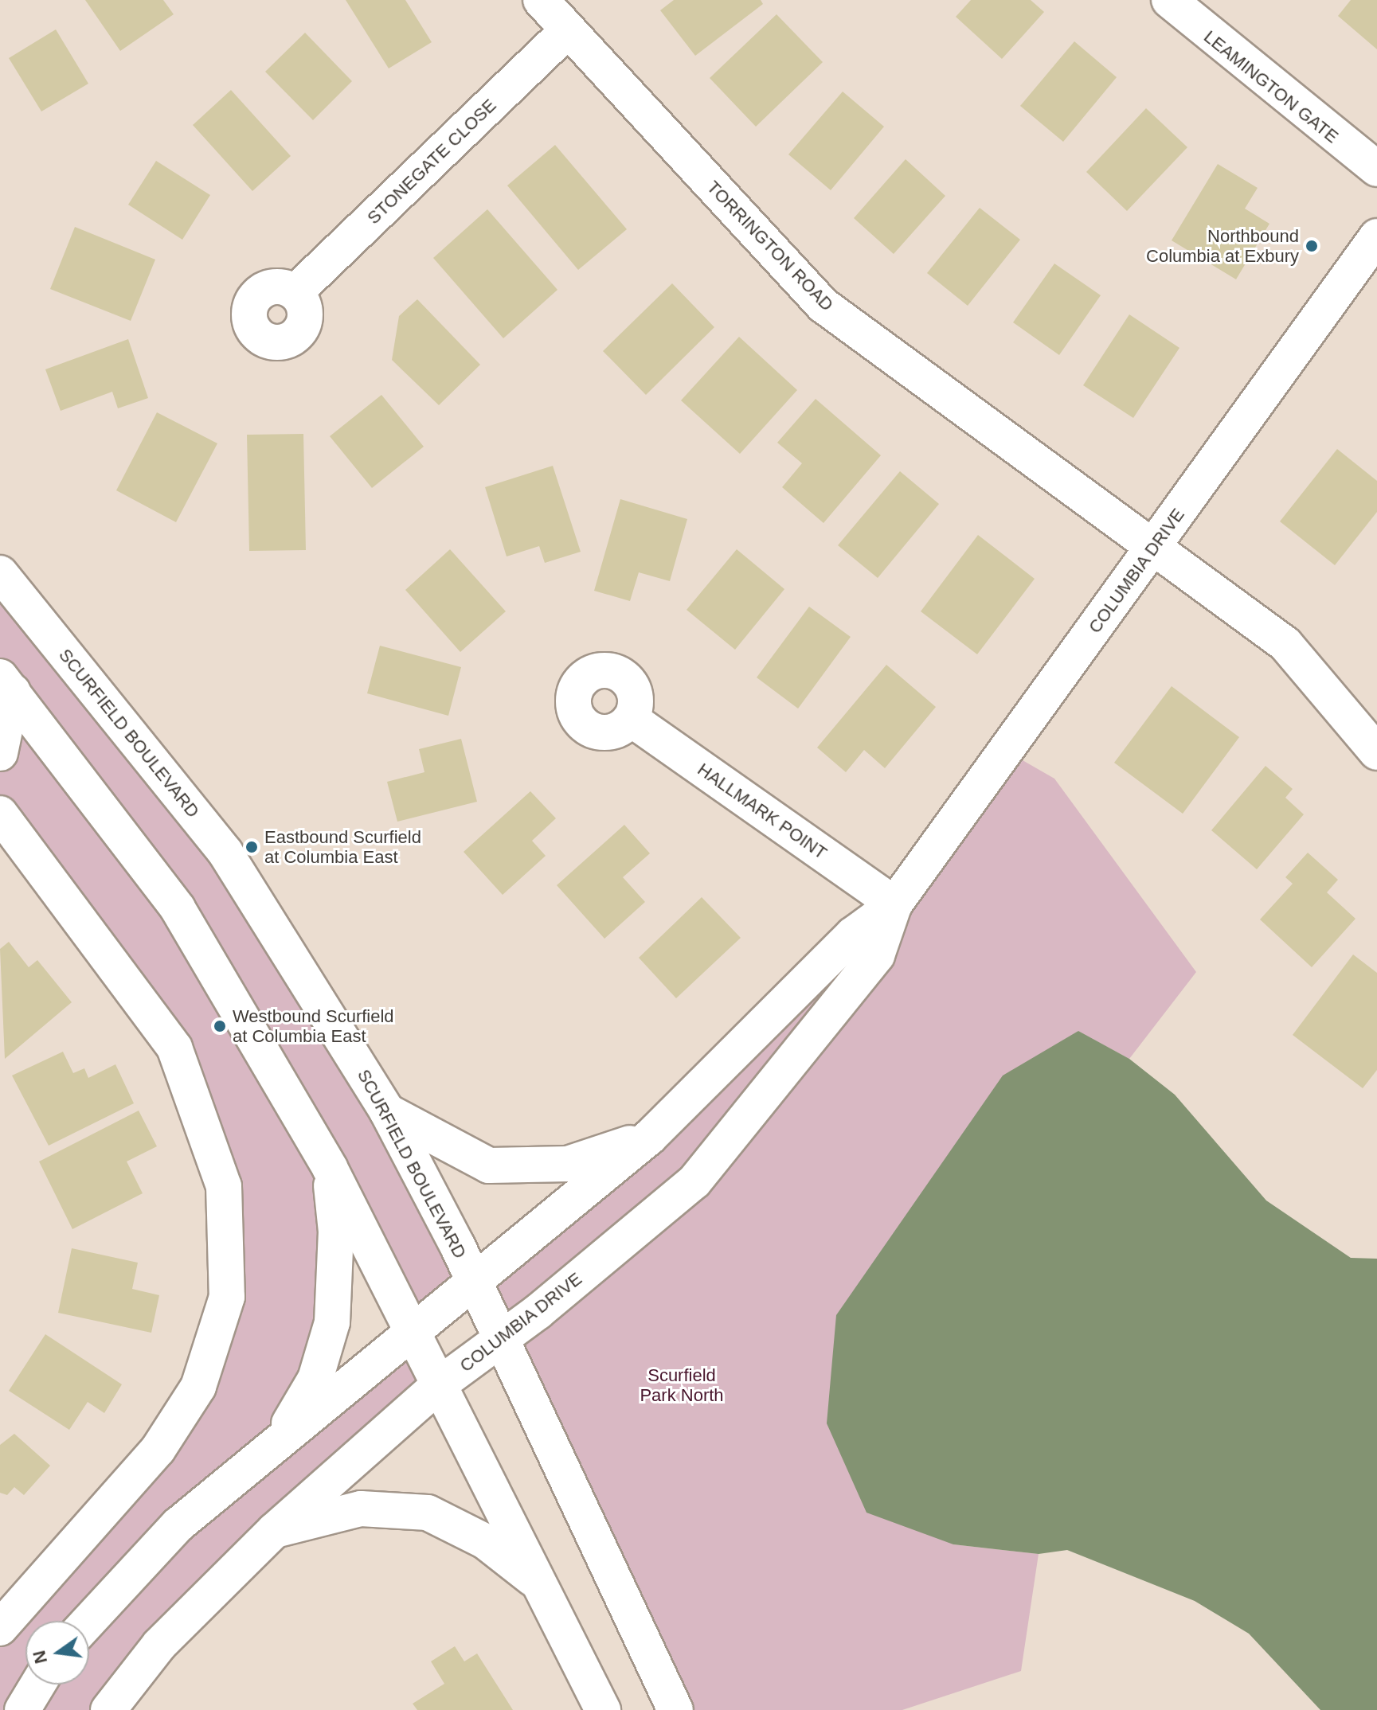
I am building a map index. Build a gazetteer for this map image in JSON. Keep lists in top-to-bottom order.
{
  "streets": {
    "street": [
      "LEAMINGTON GATE",
      "STONEGATE CLOSE",
      "TORRINGTON ROAD",
      "COLUMBIA DRIVE",
      "SCURFIELD BOULEVARD",
      "HALLMARK POINT"
    ]
  },
  "crossings": [
    ["STONEGATE CLOSE", "TORRINGTON ROAD"],
    ["TORRINGTON ROAD", "COLUMBIA DRIVE"],
    ["COLUMBIA DRIVE", "SCURFIELD BOULEVARD"],
    ["COLUMBIA DRIVE", "HALLMARK POINT"]
  ],
  "parks": ["Scurfield Park North"],
  "places": ["Northbound Columbia at Exbury", "Eastbound Scurfield at Columbia East", "Westbound Scurfield at Columbia East"],
  "north": "left"
}
